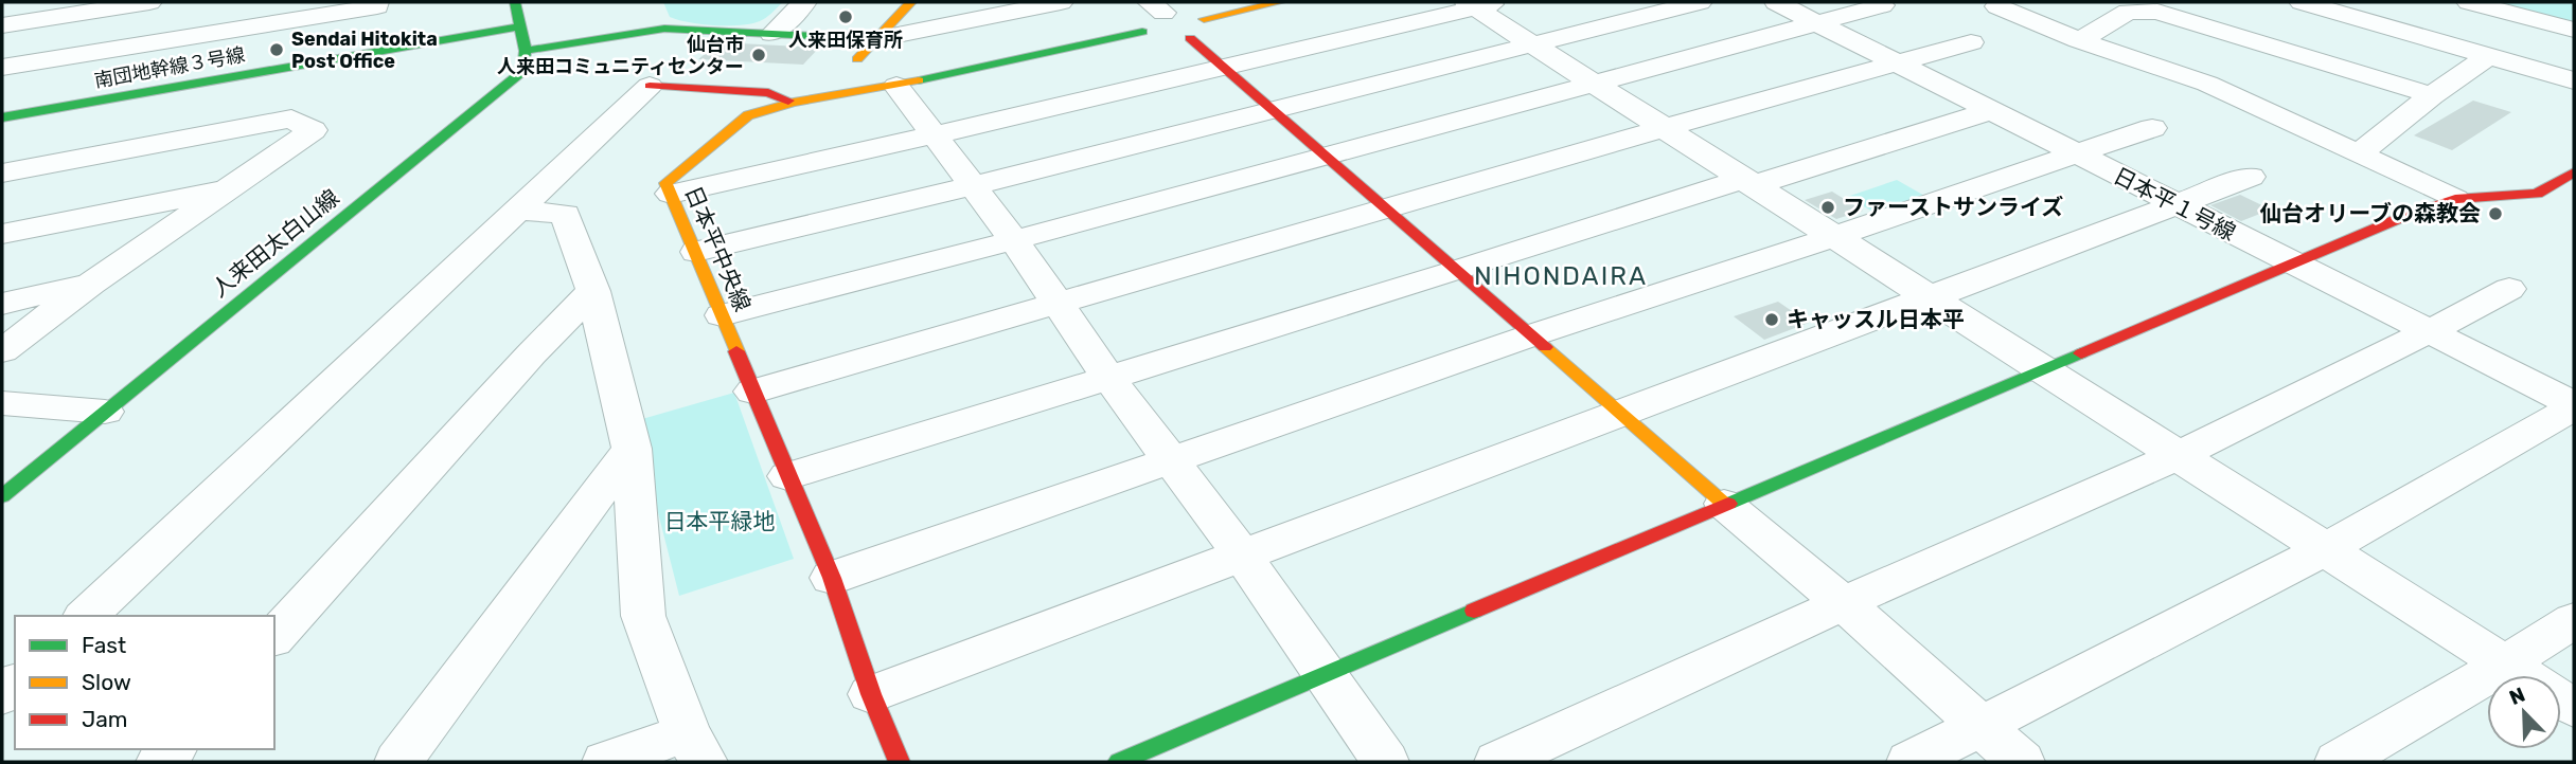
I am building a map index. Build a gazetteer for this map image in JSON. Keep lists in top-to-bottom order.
{
  "streets": {
    "street": [
      "南団地幹線３号線",
      "日本平１号線",
      "人来田太白山線",
      "日本平中央線"
    ]
  },
  "districts": ["NIHONDAIRA"],
  "parks": ["日本平緑地"],
  "places": [
    "人来田保育所",
    "Sendai Hitokita Post Office",
    "仙台市 人来田コミュニティセンター",
    "ファーストサンライズ",
    "仙台オリーブの森教会",
    "キャッスル日本平"
  ],
  "legend": ["Fast", "Slow", "Jam"],
  "north": "top left"
}
